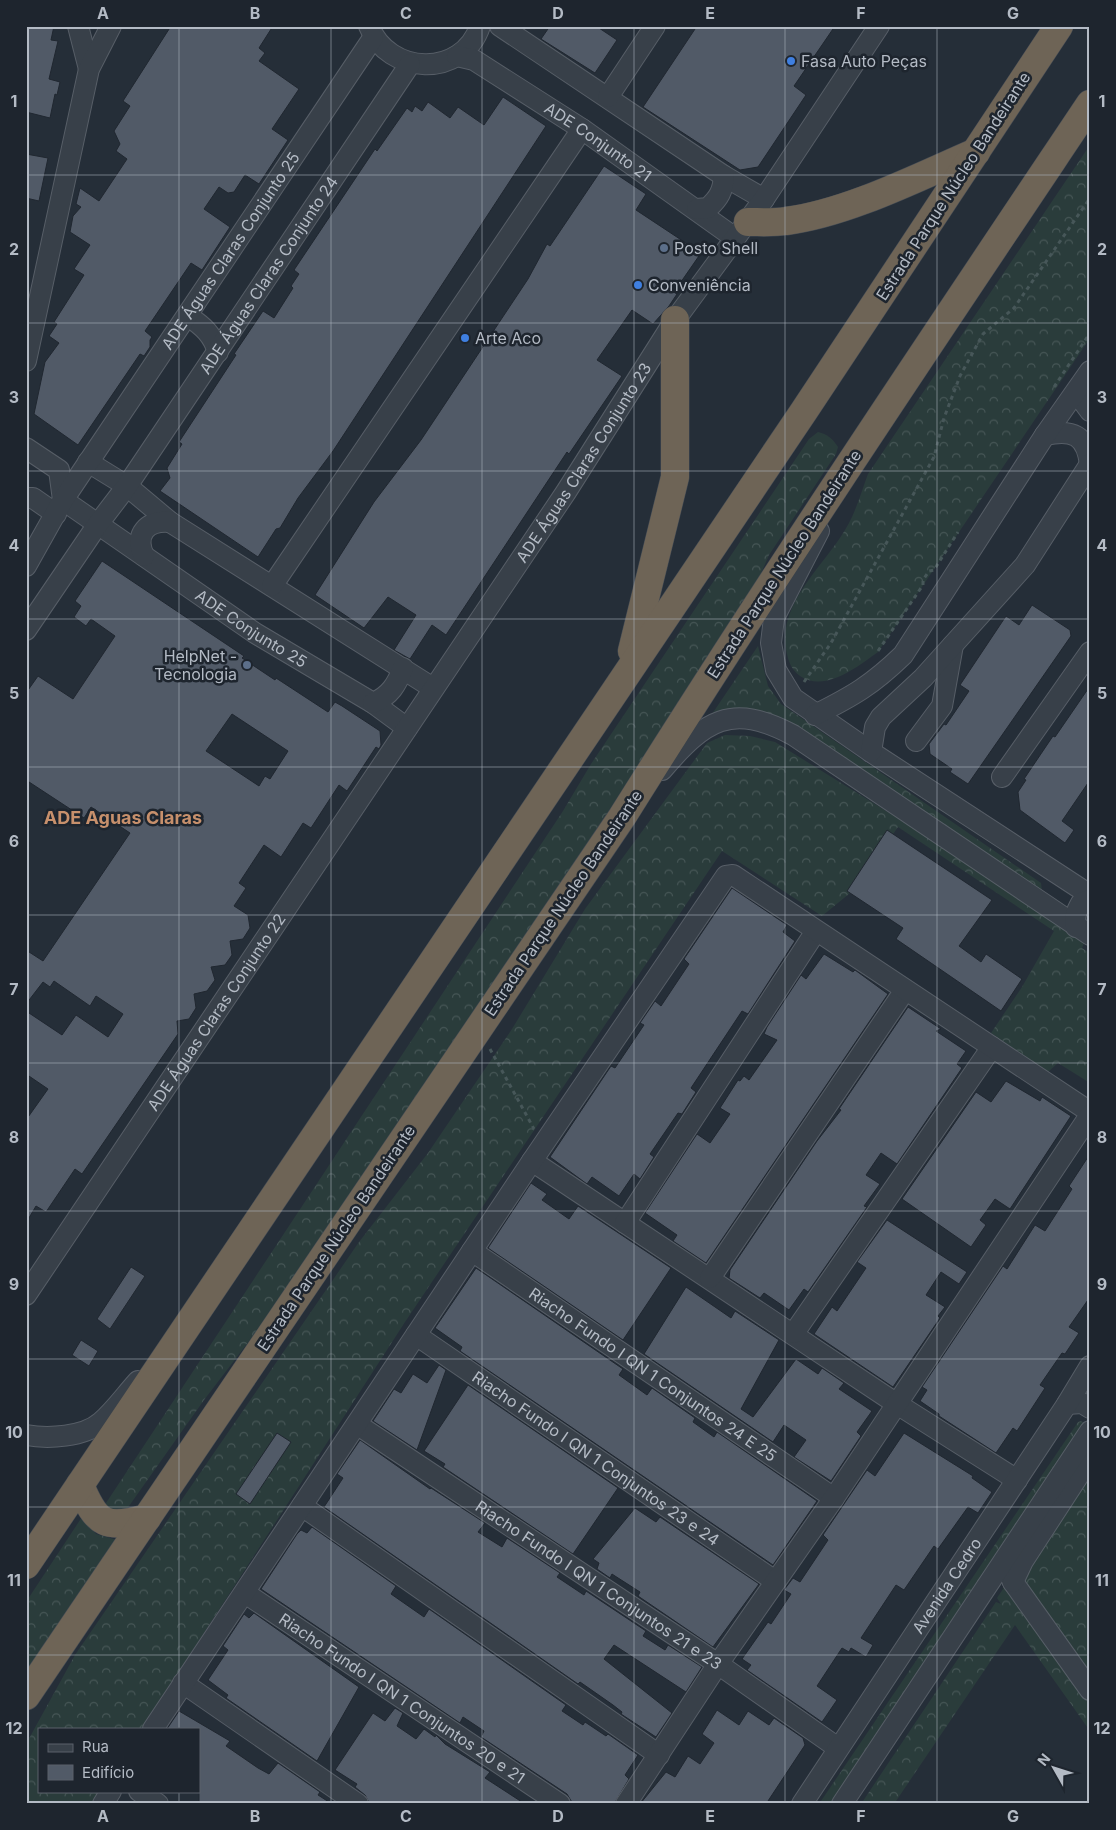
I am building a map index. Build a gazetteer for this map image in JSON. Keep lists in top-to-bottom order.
{
  "streets": {
    "highway": ["Estrada Parque Núcleo Bandeirante"],
    "street": [
      "ADE Conjunto 21",
      "ADE Águas Claras Conjunto 25",
      "ADE Águas Claras Conjunto 24",
      "ADE Águas Claras Conjunto 23",
      "ADE Conjunto 25",
      "ADE Águas Claras Conjunto 22",
      "Riacho Fundo I QN 1 Conjuntos 24 E 25",
      "Riacho Fundo I QN 1 Conjuntos 23 e 24",
      "Riacho Fundo I QN 1 Conjuntos 21 e 23",
      "Avenida Cedro",
      "Riacho Fundo I QN 1 Conjuntos 20 e 21"
    ]
  },
  "crossings": [
    ["ADE Conjunto 21", "ADE Águas Claras Conjunto 23"],
    ["ADE Águas Claras Conjunto 25", "ADE Conjunto 25"],
    ["ADE Águas Claras Conjunto 24", "ADE Conjunto 25"],
    ["ADE Águas Claras Conjunto 23", "ADE Conjunto 25"],
    ["ADE Águas Claras Conjunto 23", "ADE Águas Claras Conjunto 22"],
    ["ADE Conjunto 25", "ADE Águas Claras Conjunto 22"],
    ["Riacho Fundo I QN 1 Conjuntos 21 e 23", "Avenida Cedro"]
  ],
  "districts": ["ADE Aguas Claras"],
  "places": [
    "Fasa Auto Peças",
    "Posto Shell",
    "Conveniência",
    "Arte Aco",
    "HelpNet - Tecnologia"
  ],
  "legend": ["Rua", "Edifício"],
  "north": "top left",
  "grid": {
    "columns": [
      "A",
      "B",
      "C",
      "D",
      "E",
      "F",
      "G"
    ],
    "rows": [
      "1",
      "2",
      "3",
      "4",
      "5",
      "6",
      "7",
      "8",
      "9",
      "10",
      "11",
      "12"
    ]
  }
}
